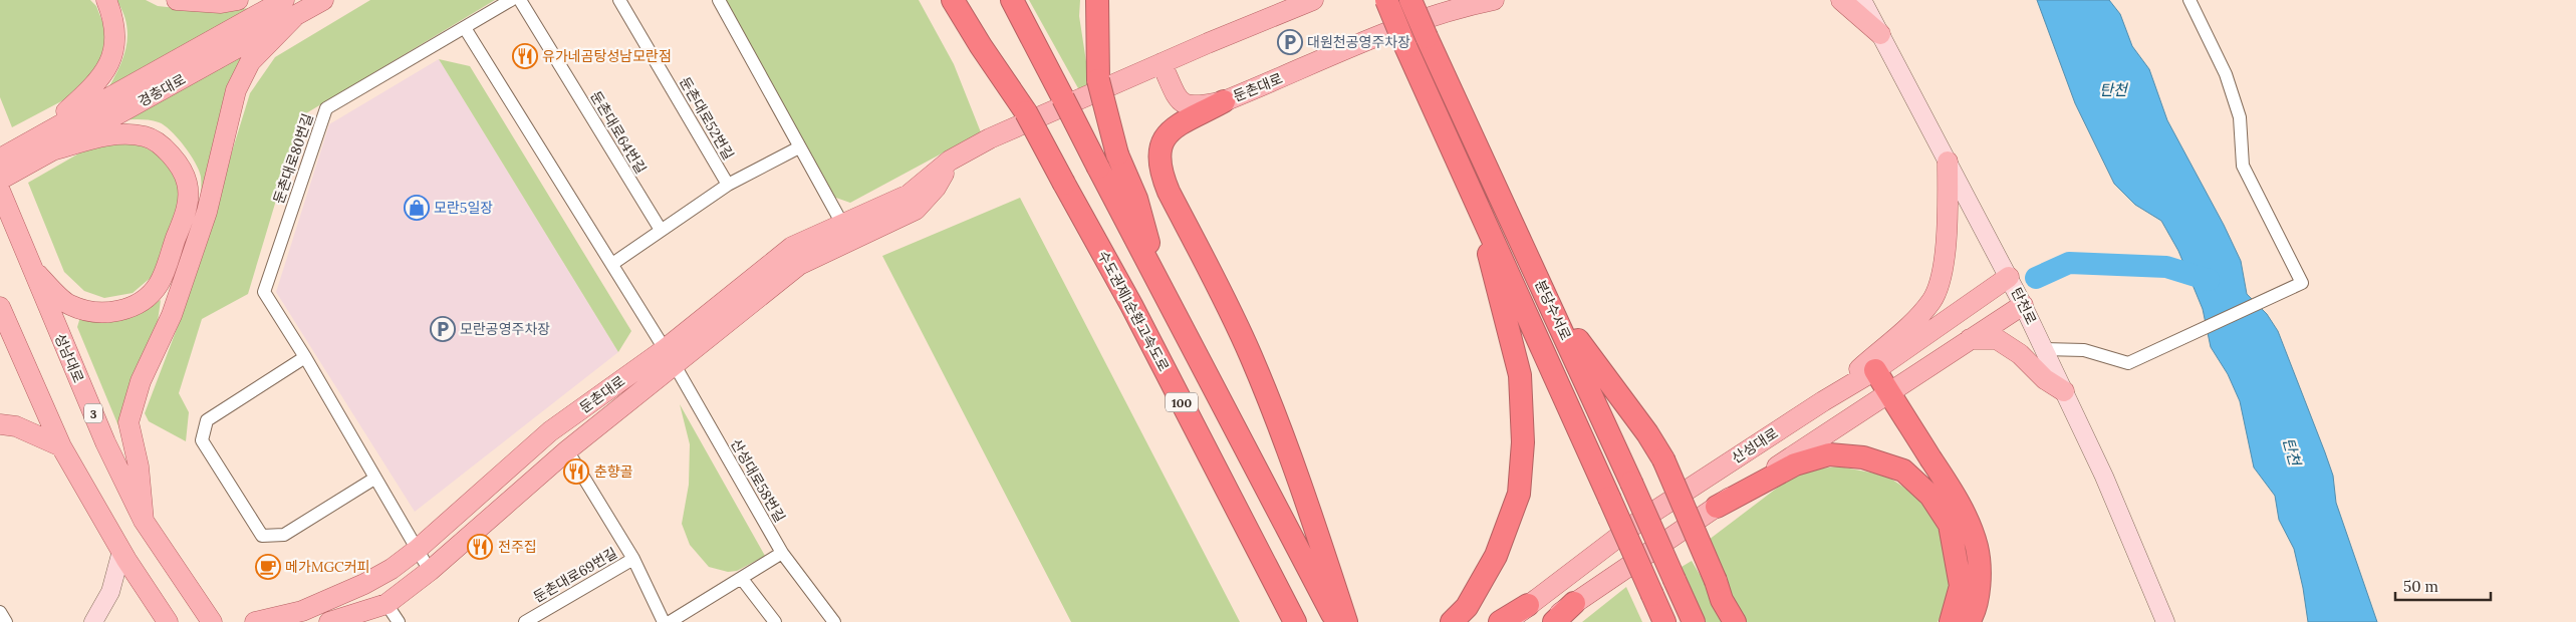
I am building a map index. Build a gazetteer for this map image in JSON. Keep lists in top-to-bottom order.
{
  "streets": {
    "highway": ["분당수서로", "수도권제1순환고속도로", "100"],
    "main road": [
      "둔촌대로",
      "경충대로",
      "탄천로",
      "성남대로",
      "3",
      "산성대로"
    ],
    "street": [
      "둔촌대로52번길",
      "둔촌대로64번길",
      "둔촌대로80번길",
      "산성대로58번길",
      "둔촌대로69번길"
    ]
  },
  "crossings": [
    ["둔촌대로", "둔촌대로80번길"],
    ["둔촌대로", "산성대로58번길"],
    ["둔촌대로", "둔촌대로69번길"],
    ["탄천로", "산성대로"]
  ],
  "water": ["탄천"],
  "places": {
    "parking": ["대원천공영주차장", "모란공영주차장"],
    "restaurant": ["유가네곰탕성남모란점", "춘향골", "전주집"],
    "shop": ["모란5일장"],
    "cafe": ["메가MGC커피"]
  },
  "scale_bar": "50 m"
}
